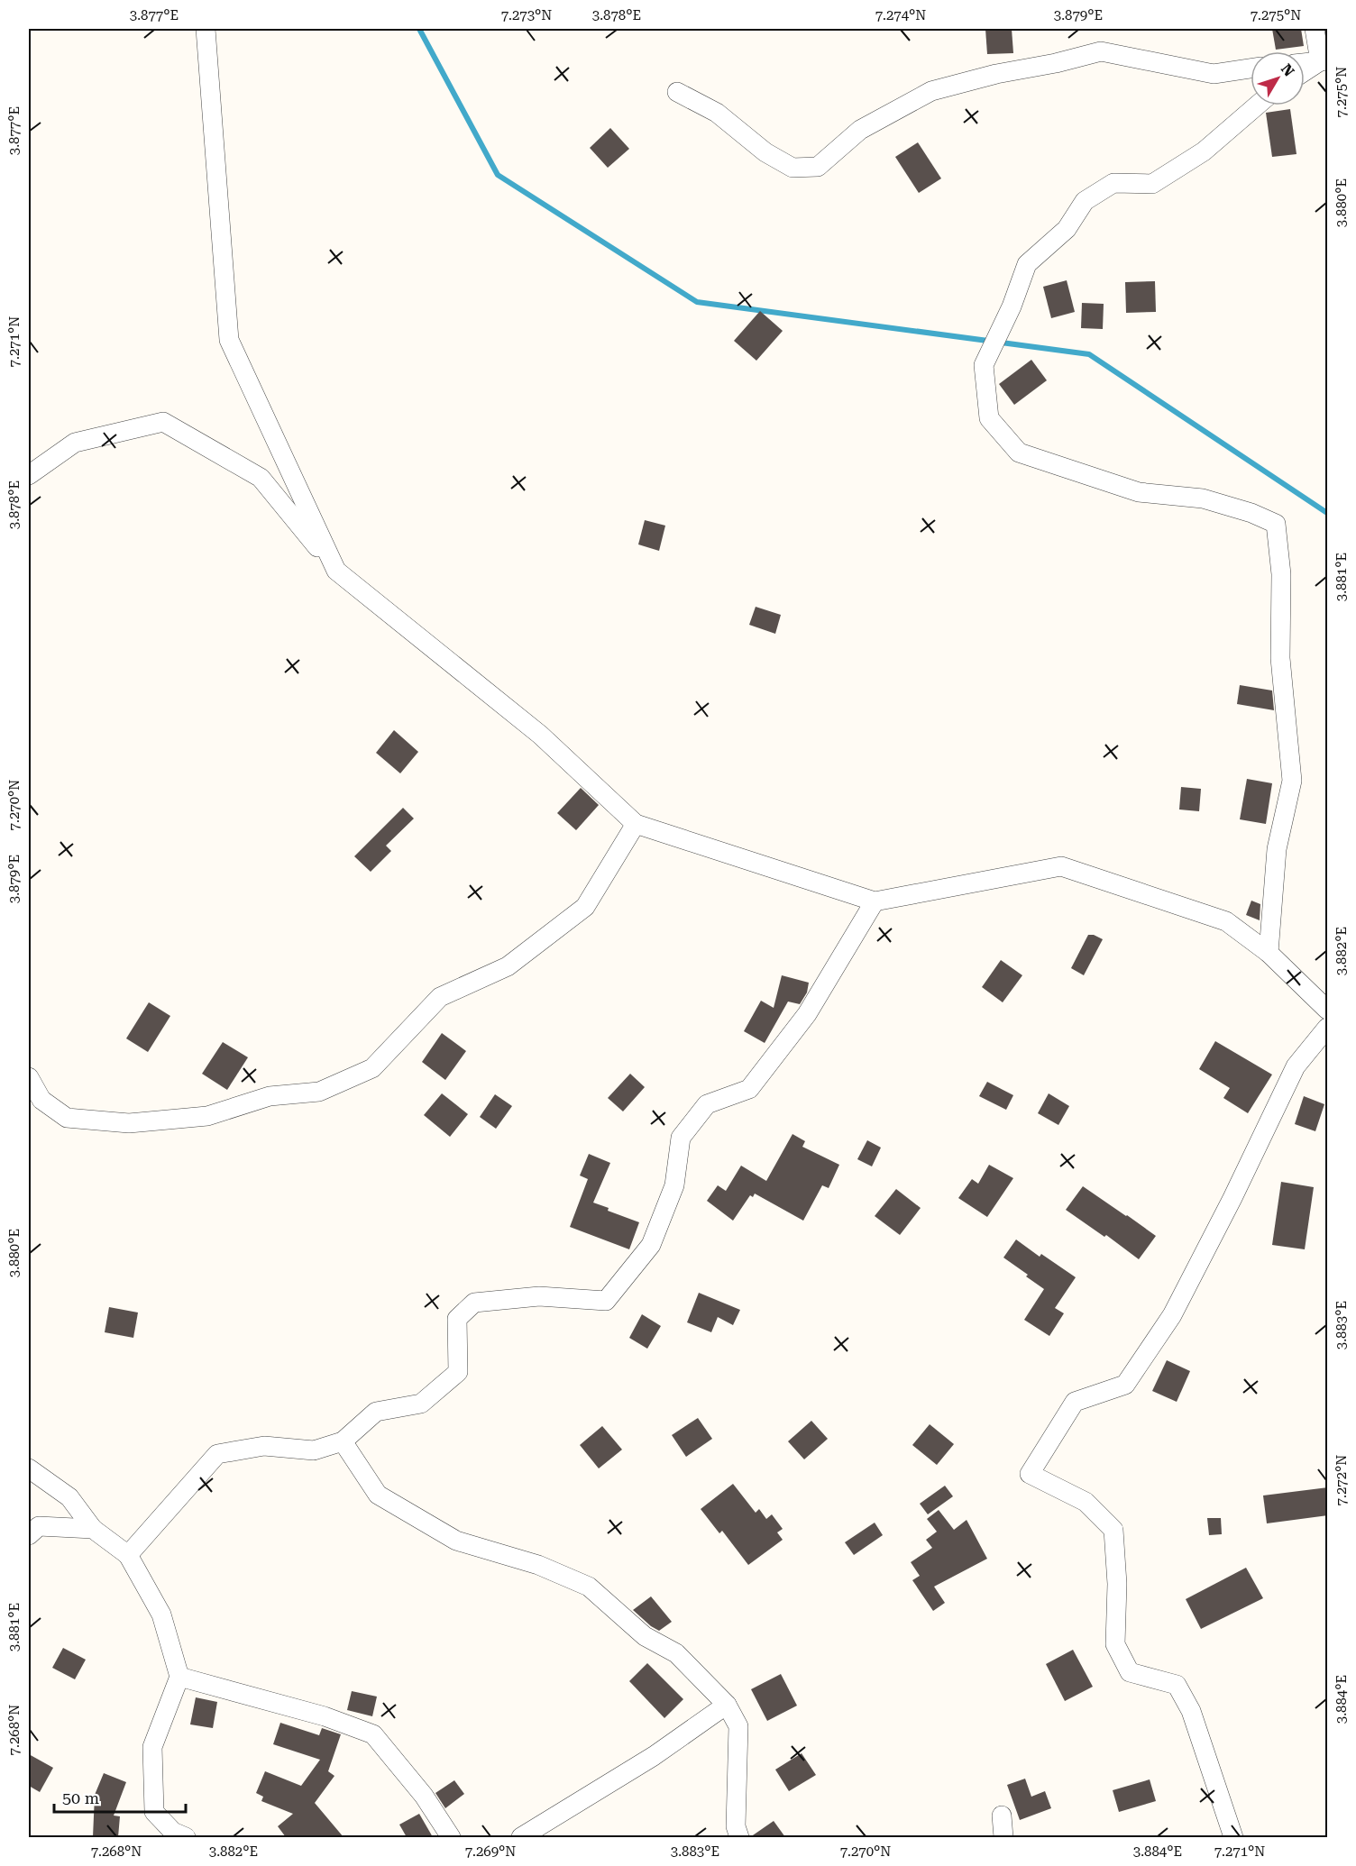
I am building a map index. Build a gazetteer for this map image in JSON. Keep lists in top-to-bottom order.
{
  "scale_bar": "50 m",
  "north": "top right",
  "coordinates": [
    "3.877°E",
    "7.273°N",
    "3.878°E",
    "7.274°N",
    "3.879°E",
    "7.275°N",
    "3.880°E",
    "7.271°N",
    "3.881°E",
    "7.270°N",
    "3.882°E",
    "3.883°E",
    "7.272°N",
    "3.884°E",
    "7.268°N",
    "7.269°N"
  ]
}
